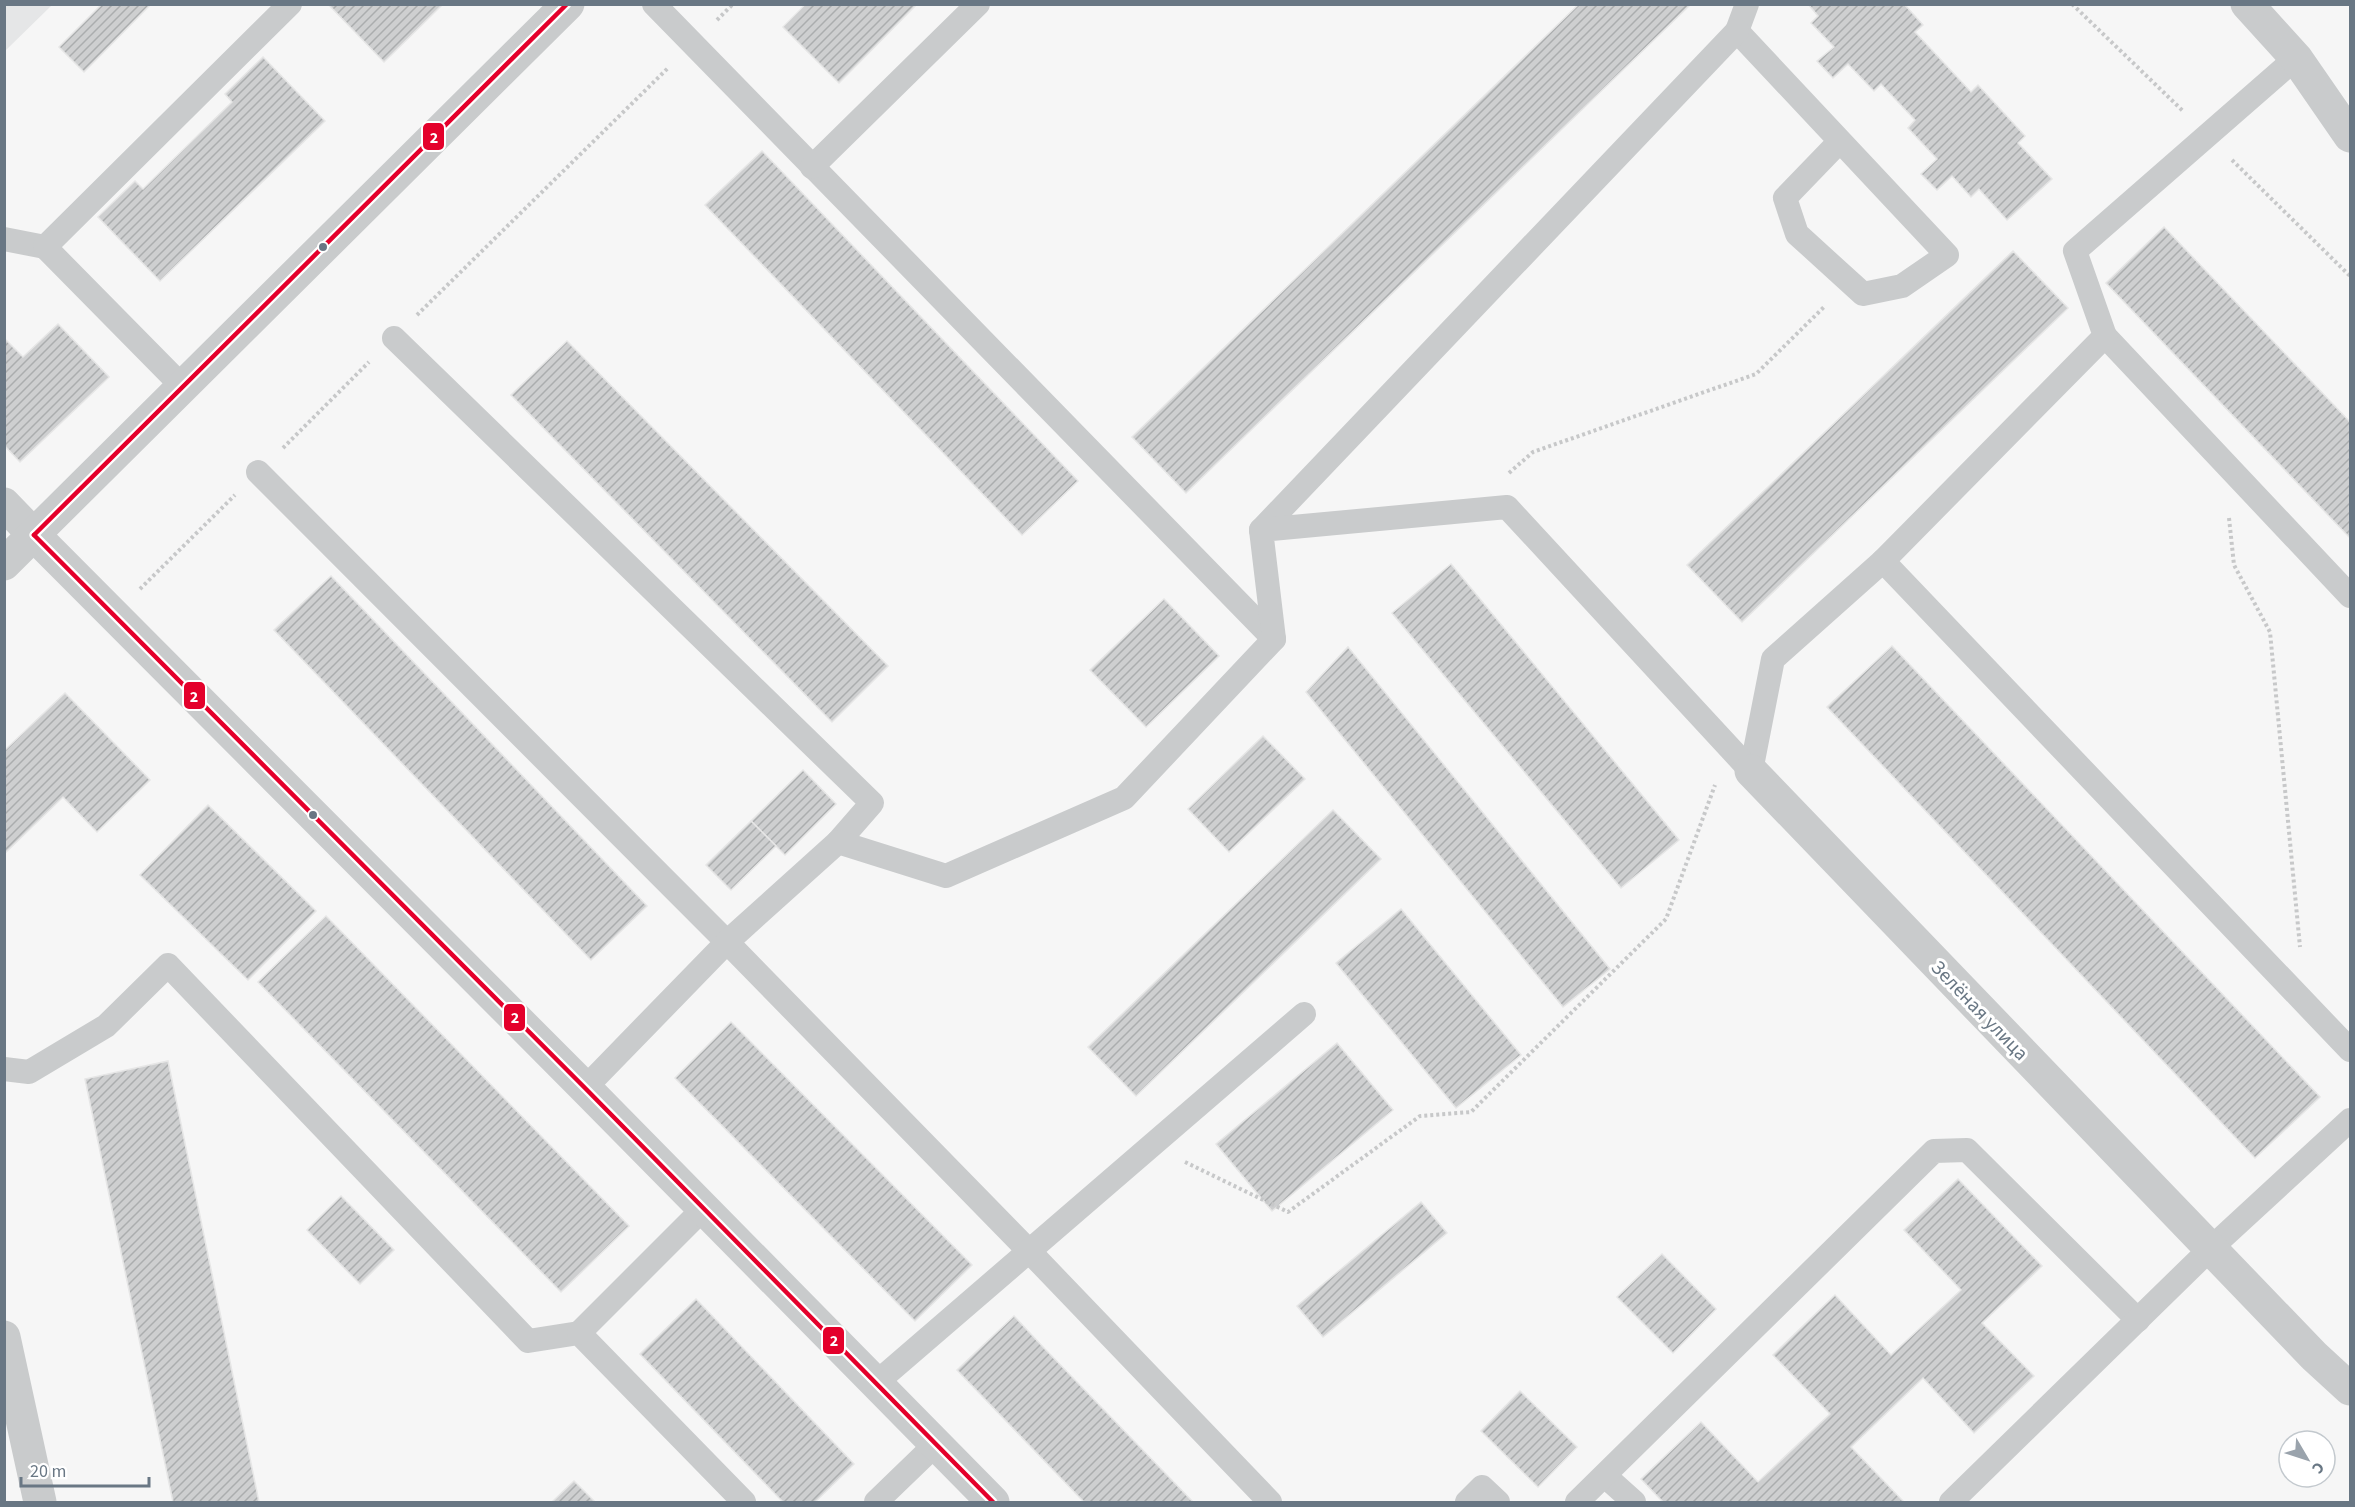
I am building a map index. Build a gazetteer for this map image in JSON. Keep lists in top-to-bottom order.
{
  "streets": {
    "street": ["Зелёная улица"]
  },
  "lines": ["transit line 2"],
  "scale_bar": "20 m",
  "north": "bottom right"
}
